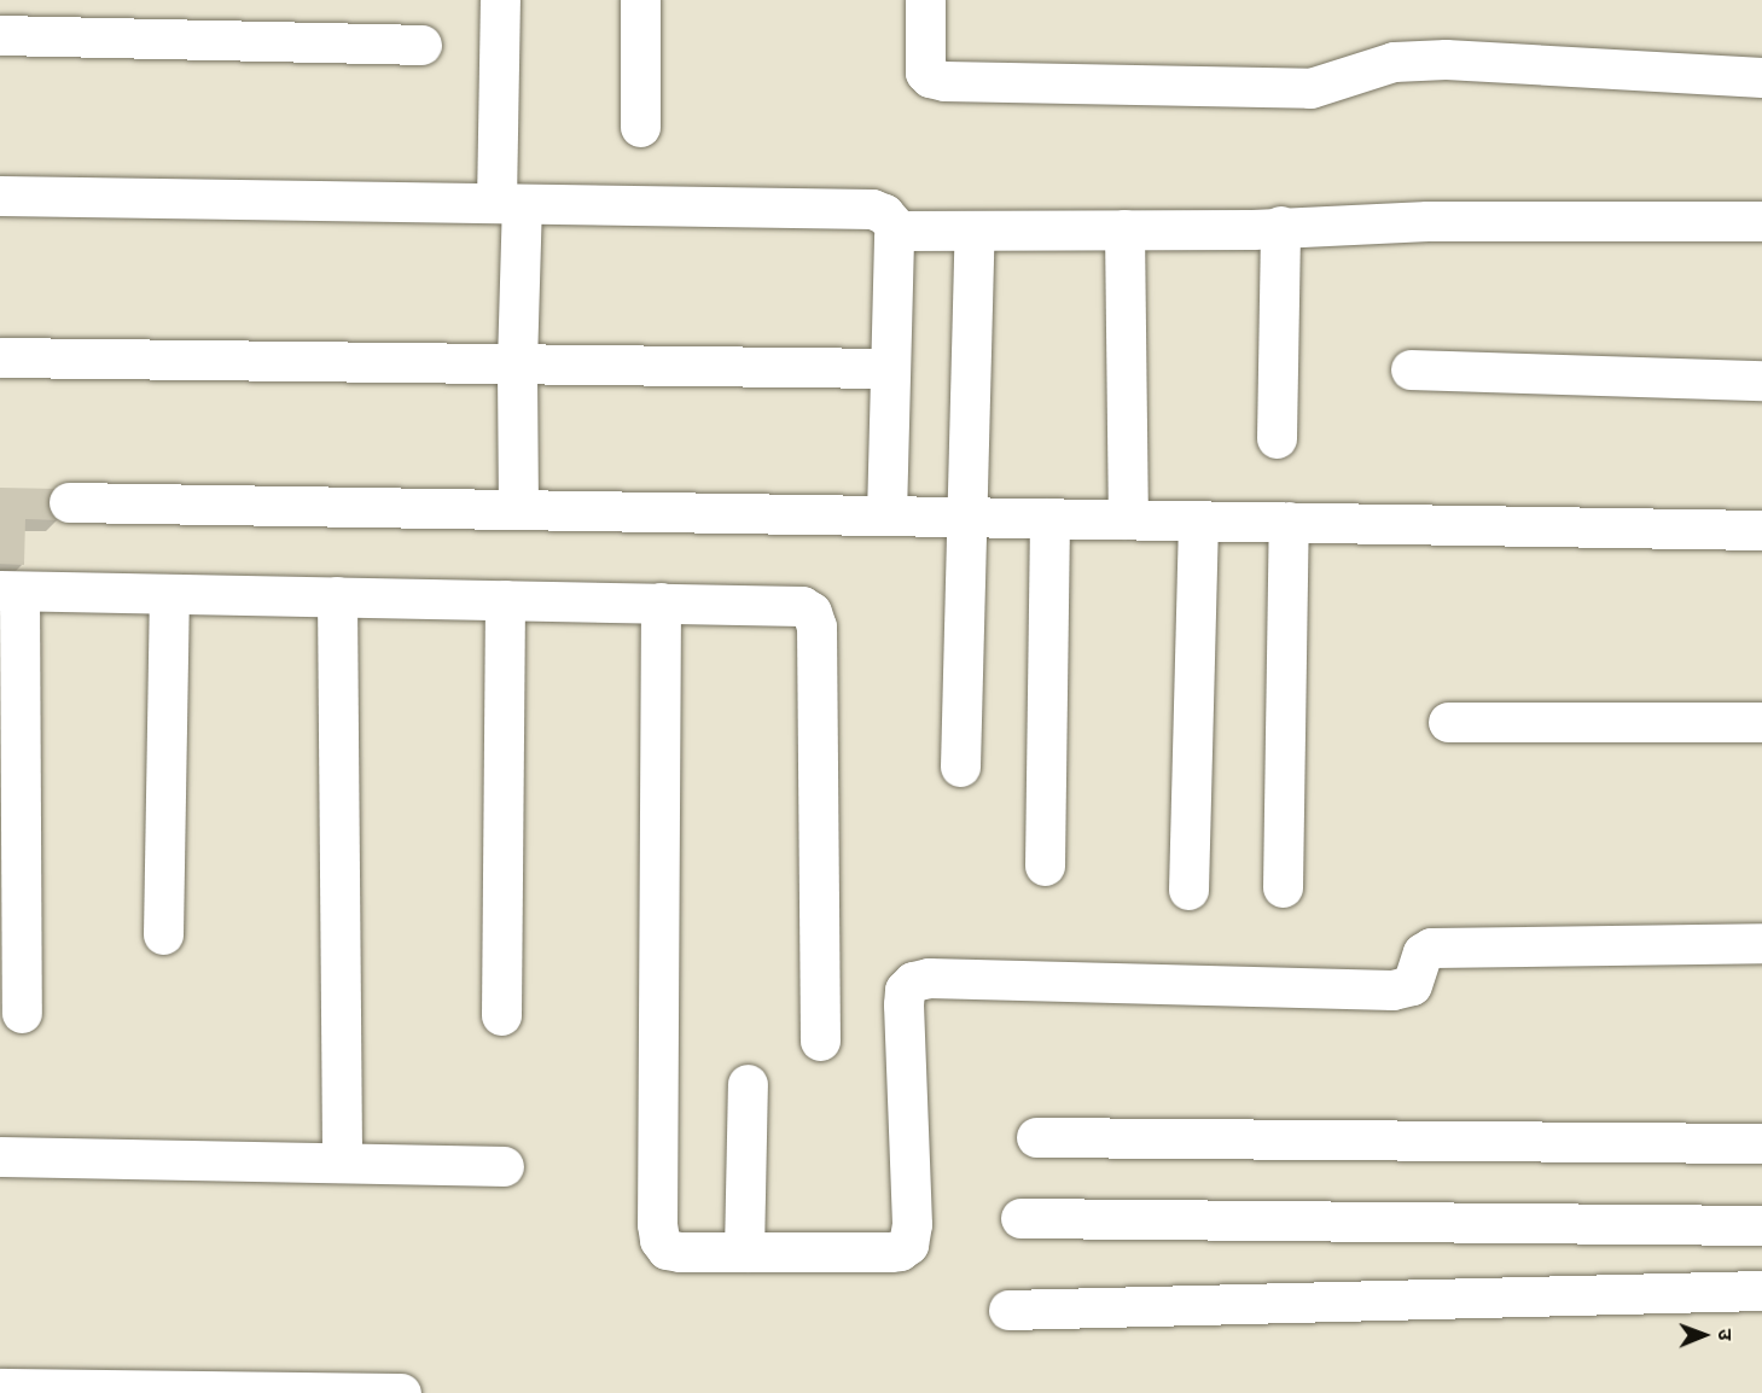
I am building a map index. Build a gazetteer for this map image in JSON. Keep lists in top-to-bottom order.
{
  "north": "right"
}
